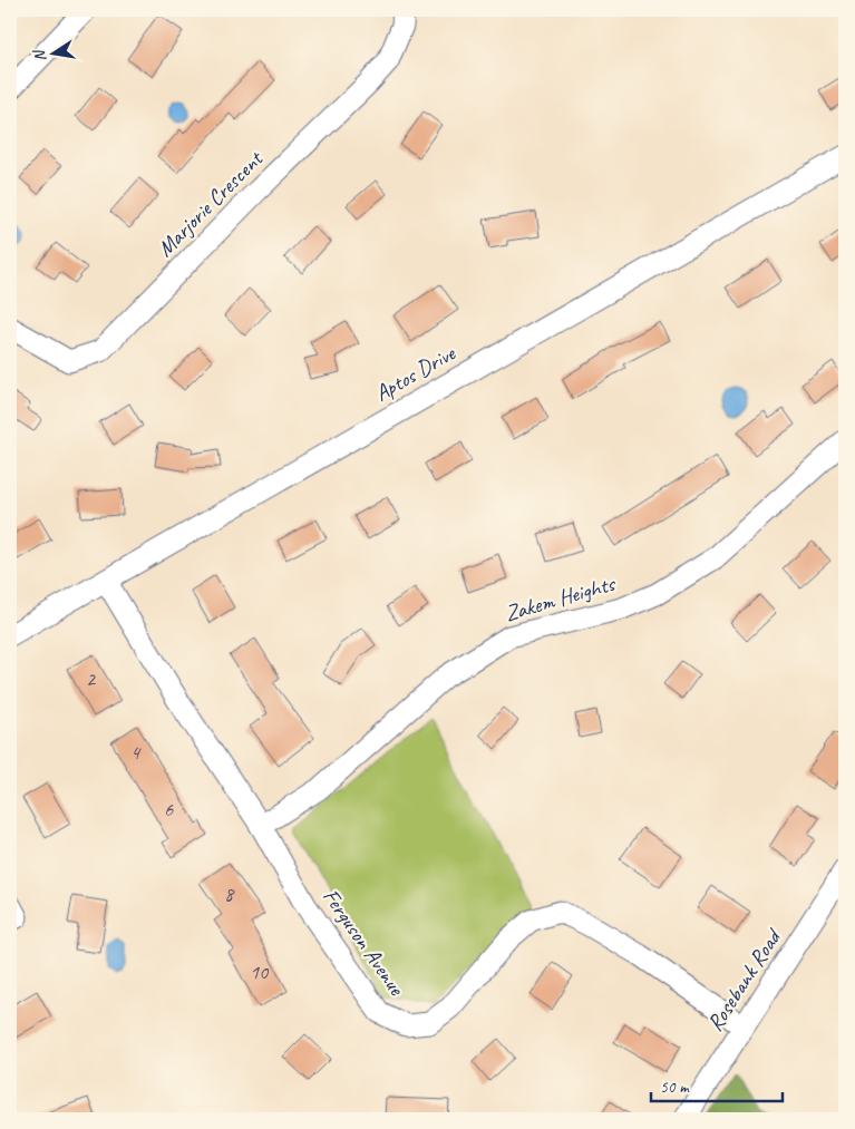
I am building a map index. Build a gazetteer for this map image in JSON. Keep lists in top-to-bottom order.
{
  "streets": {
    "street": [
      "Marjorie Crescent",
      "Aptos Drive",
      "Zakem Heights",
      "Ferguson Avenue",
      "Rosebank Road"
    ]
  },
  "crossings": [
    ["Aptos Drive", "Ferguson Avenue"],
    ["Zakem Heights", "Ferguson Avenue"],
    ["Ferguson Avenue", "Rosebank Road"]
  ],
  "house_numbers": [
    "2",
    "4",
    "6",
    "8",
    "10"
  ],
  "scale_bar": "50 m",
  "north": "left"
}
